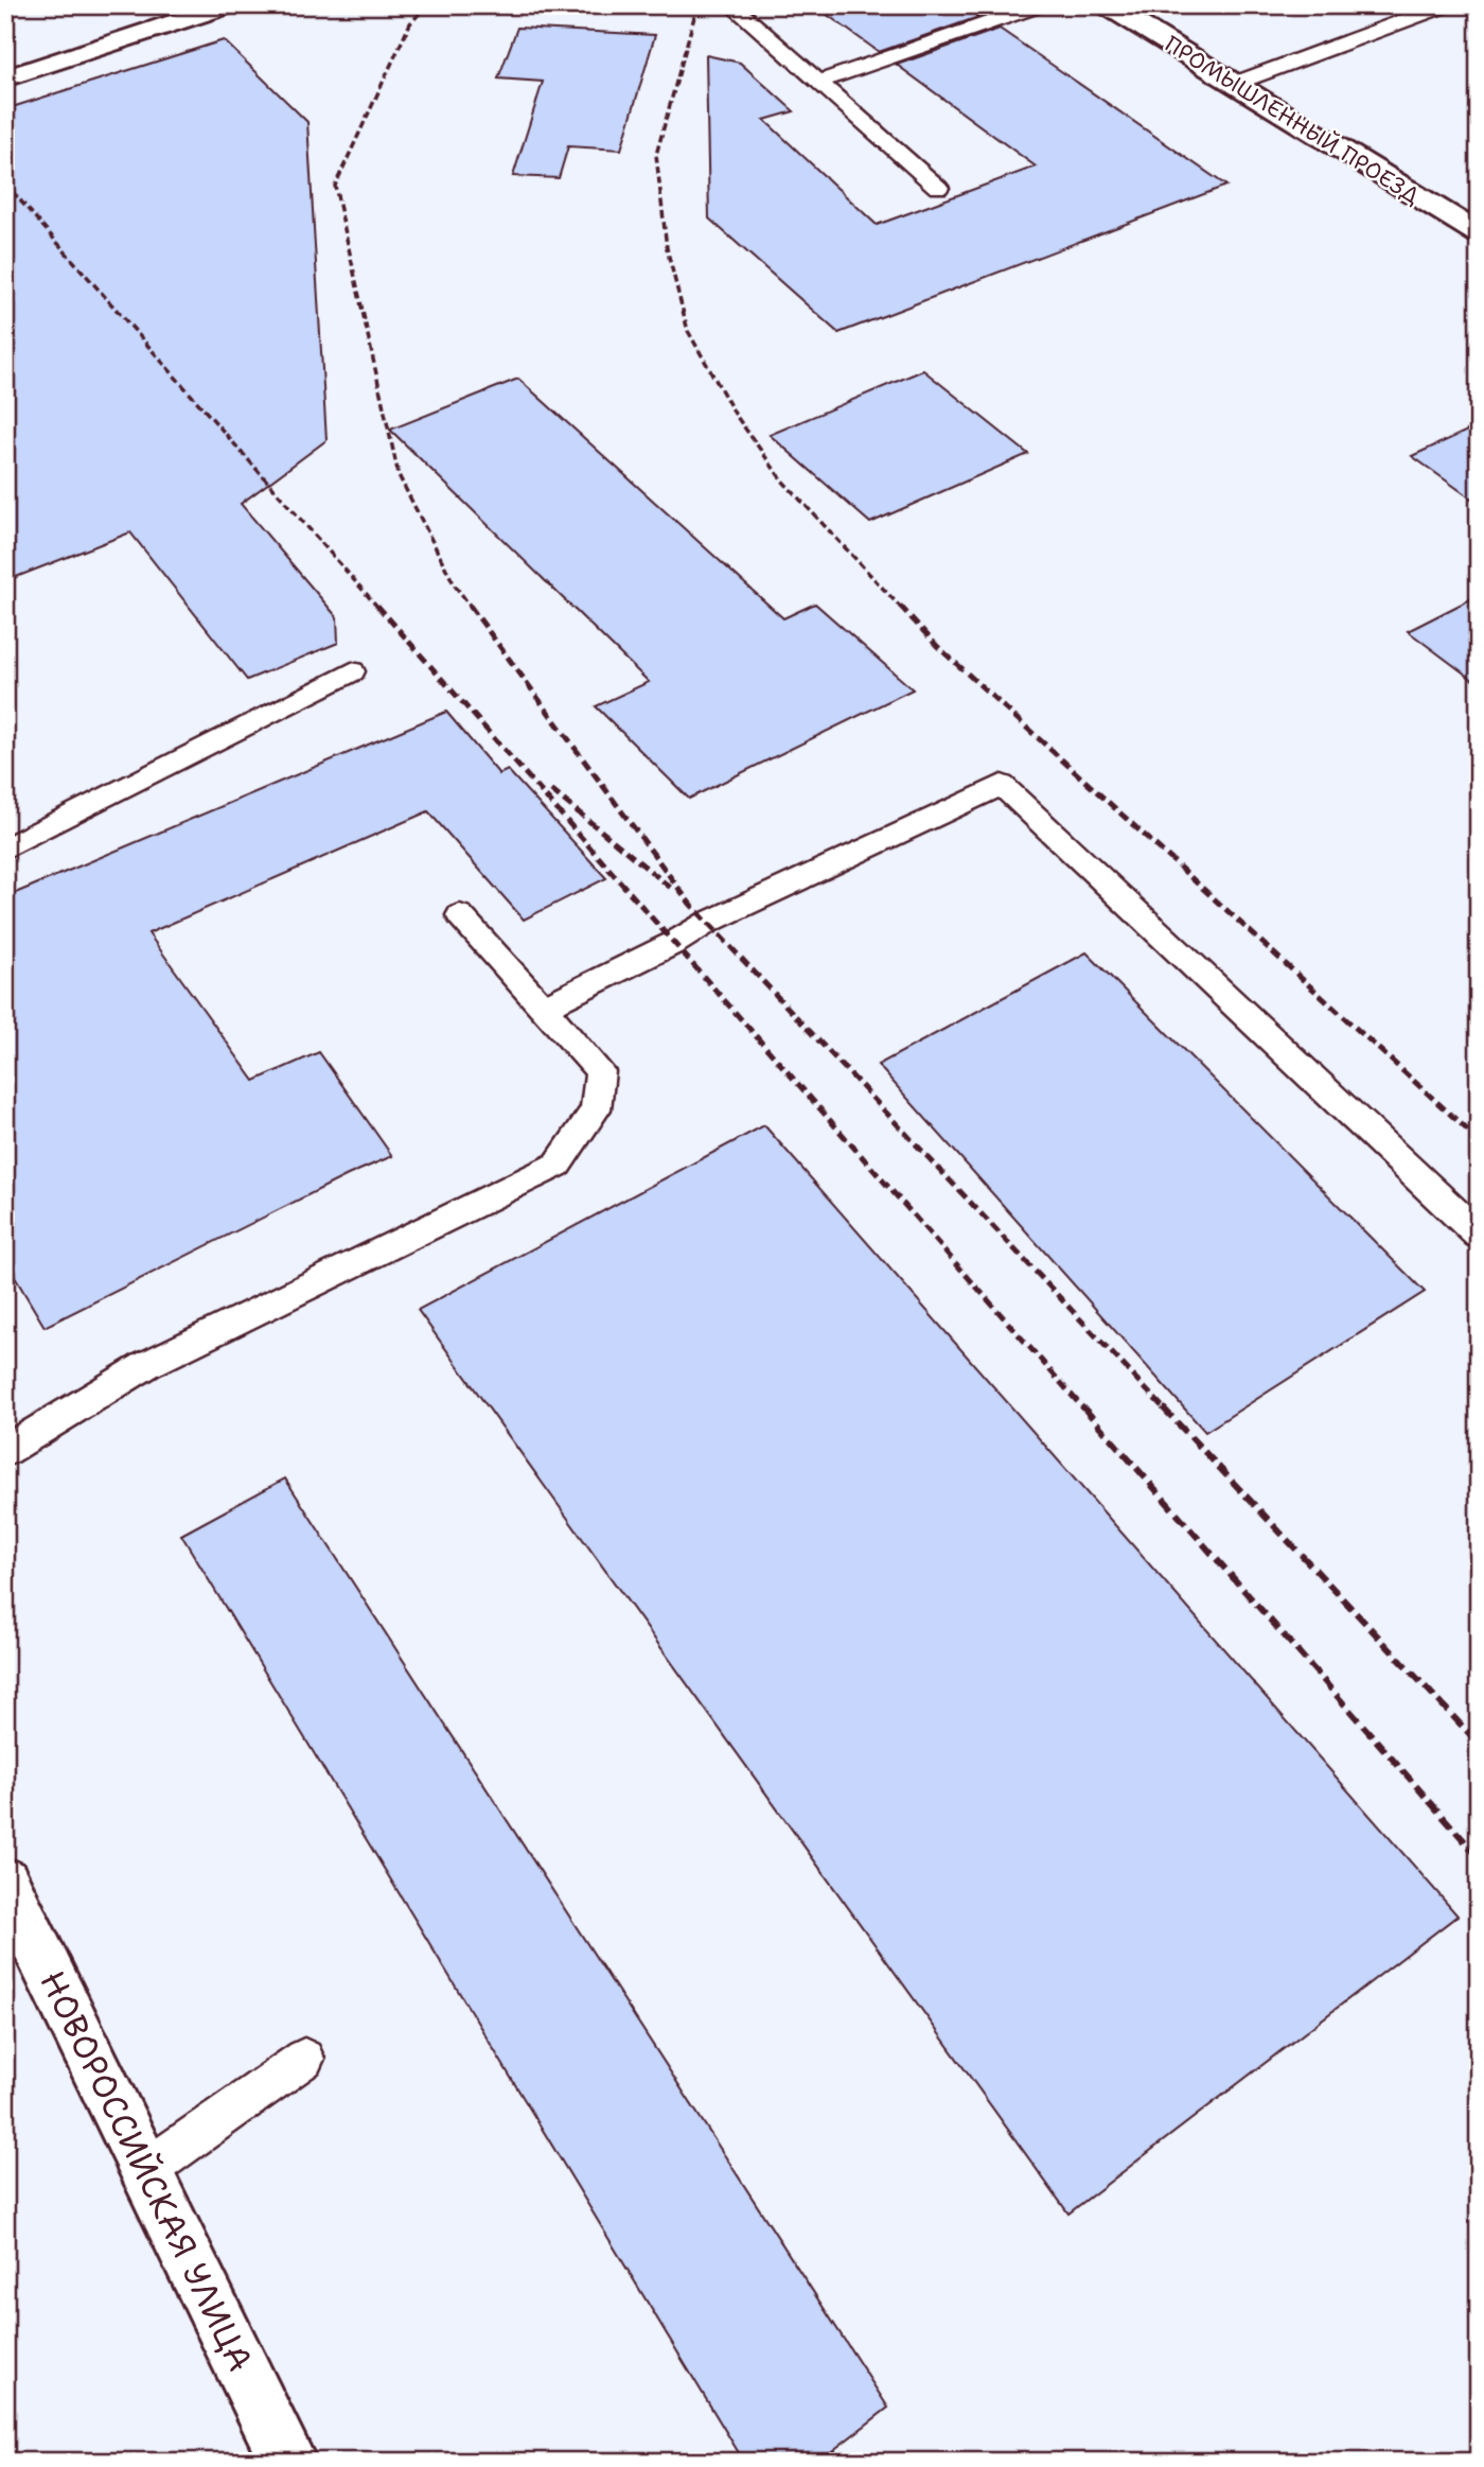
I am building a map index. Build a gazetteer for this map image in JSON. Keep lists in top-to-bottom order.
{
  "streets": {
    "street": ["ПРОМЫШЛЕННЫЙ ПРОЕЗД", "НОВОРОССИЙСКАЯ УЛИЦА"]
  }
}
